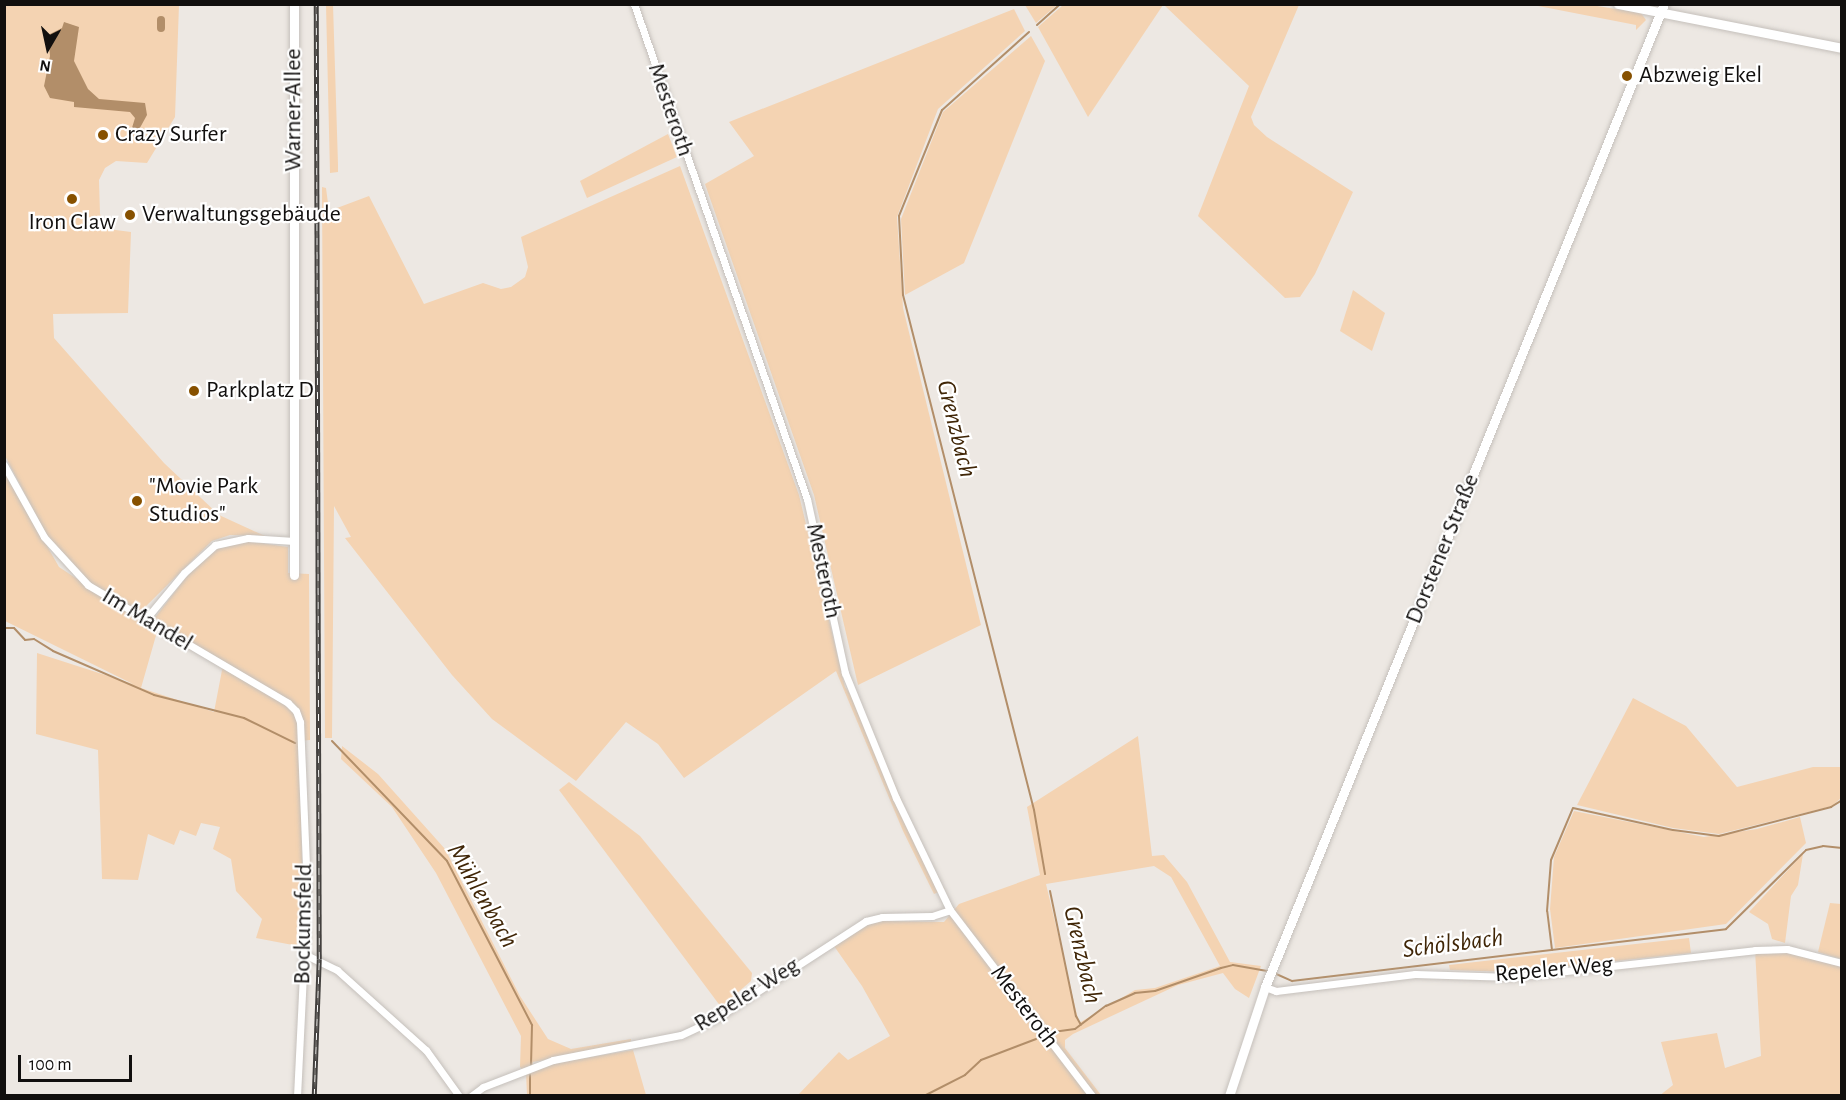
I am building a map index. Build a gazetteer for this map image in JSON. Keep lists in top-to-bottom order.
{
  "streets": {
    "main road": ["Warner-Allee", "Dorstener Straße"],
    "street": [
      "Mesteroth",
      "Im Mandel",
      "Bockumsfeld",
      "Repeler Weg"
    ]
  },
  "crossings": [
    ["Mesteroth", "Repeler Weg"],
    ["Dorstener Straße", "Repeler Weg"],
    ["Im Mandel", "Bockumsfeld"]
  ],
  "water": ["Grenzbach", "Mühlenbach", "Schölsbach"],
  "places": [
    "Abzweig Ekel",
    "Crazy Surfer",
    "Iron Claw",
    "Verwaltungsgebäude",
    "Parkplatz D",
    "\"Movie Park Studios\""
  ],
  "scale_bar": "100 m",
  "north": "bottom"
}
